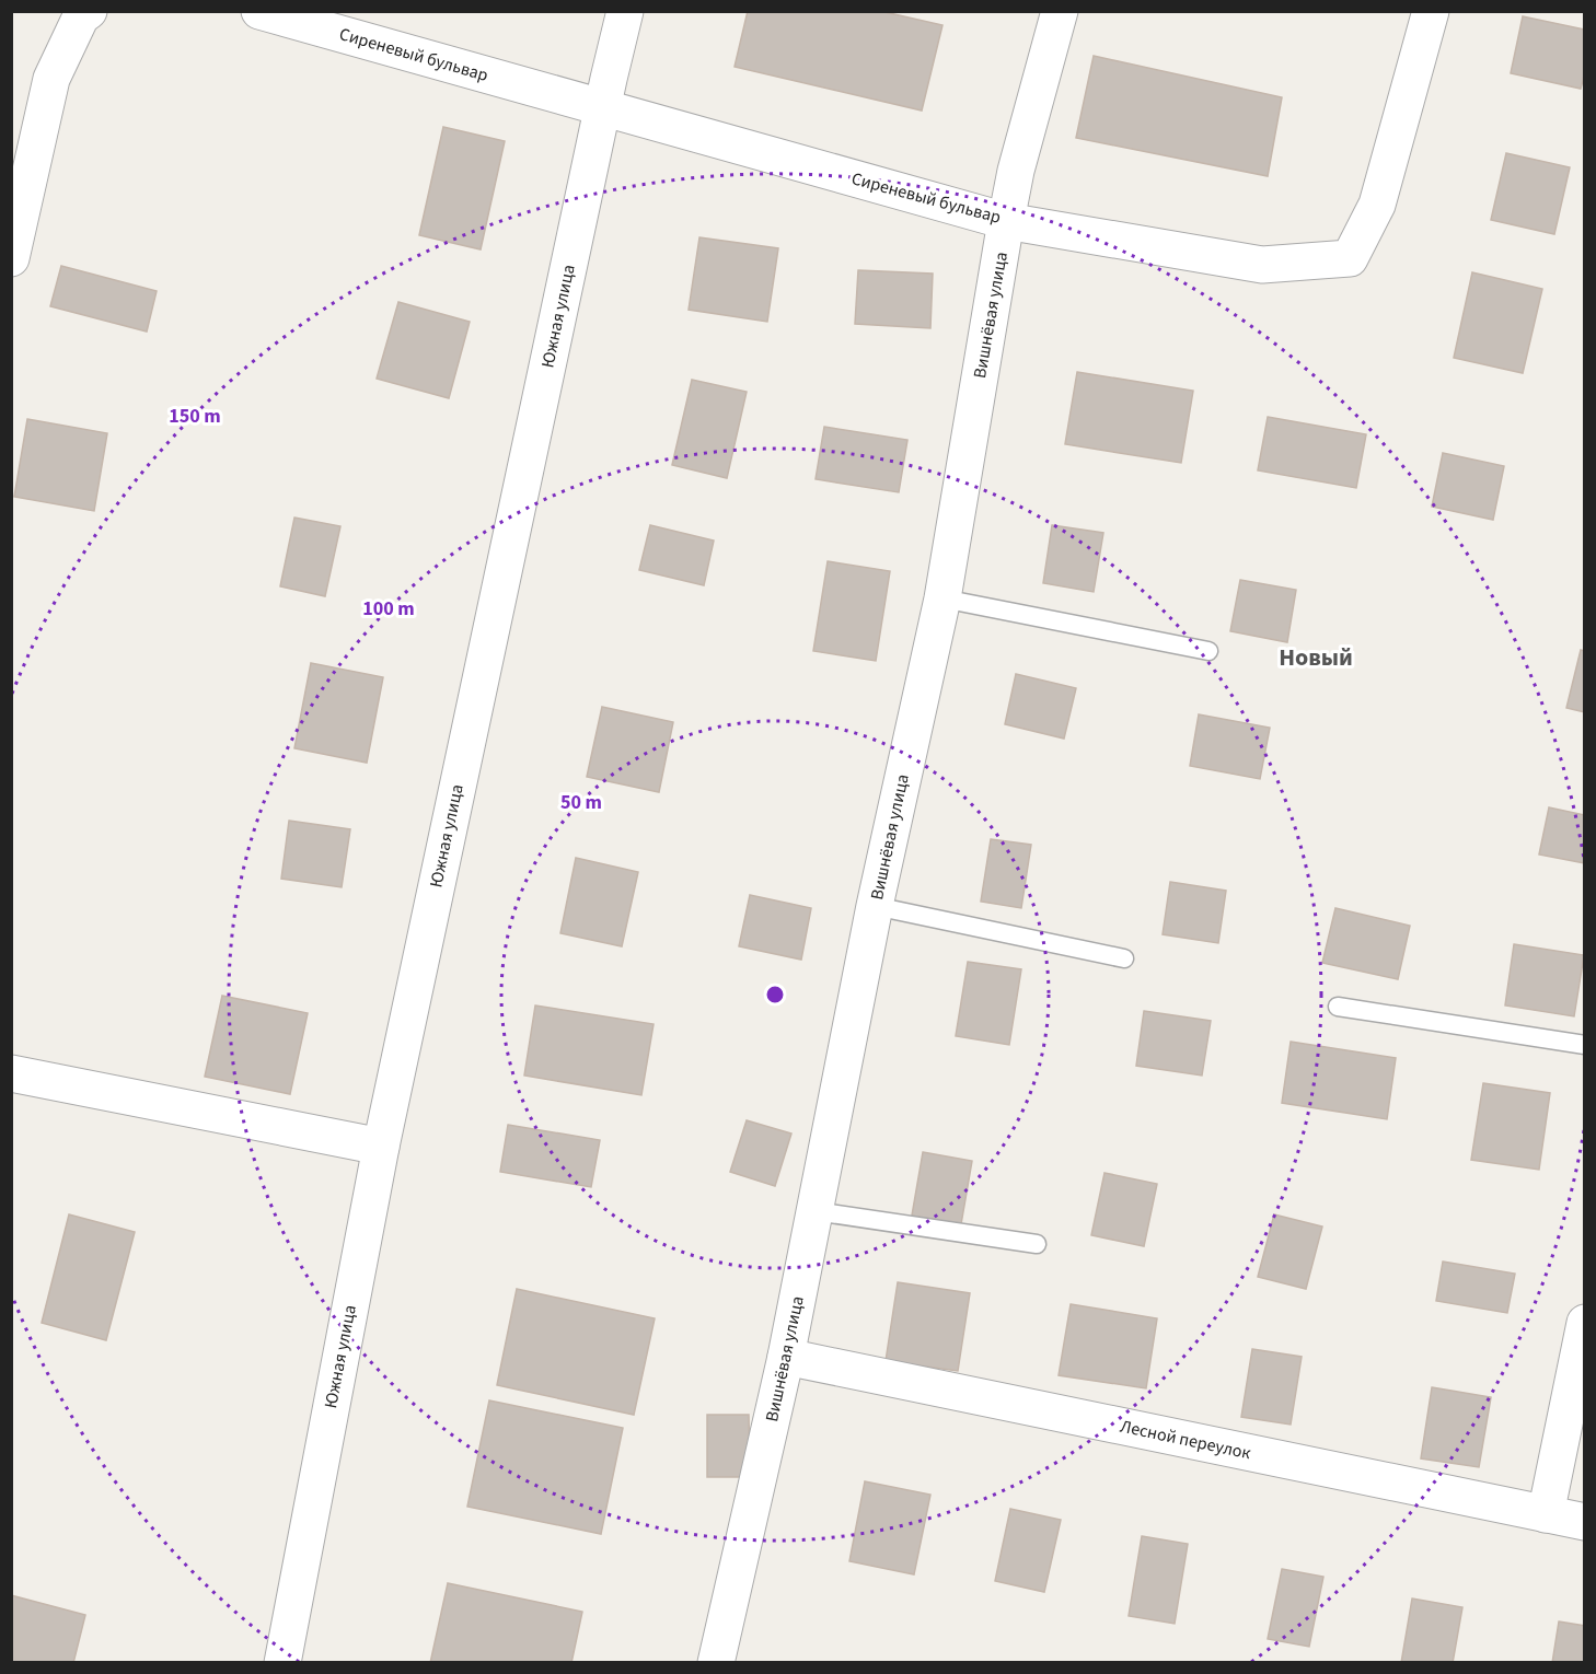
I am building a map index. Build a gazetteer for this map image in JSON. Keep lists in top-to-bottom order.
{
  "streets": {
    "street": [
      "Сиреневый бульвар",
      "Вишнёвая улица",
      "Южная улица",
      "Лесной переулок"
    ]
  },
  "crossings": [
    ["Сиреневый бульвар", "Вишнёвая улица"],
    ["Сиреневый бульвар", "Южная улица"],
    ["Вишнёвая улица", "Лесной переулок"]
  ],
  "districts": ["Новый"],
  "rings": ["150 m", "100 m", "50 m"]
}
